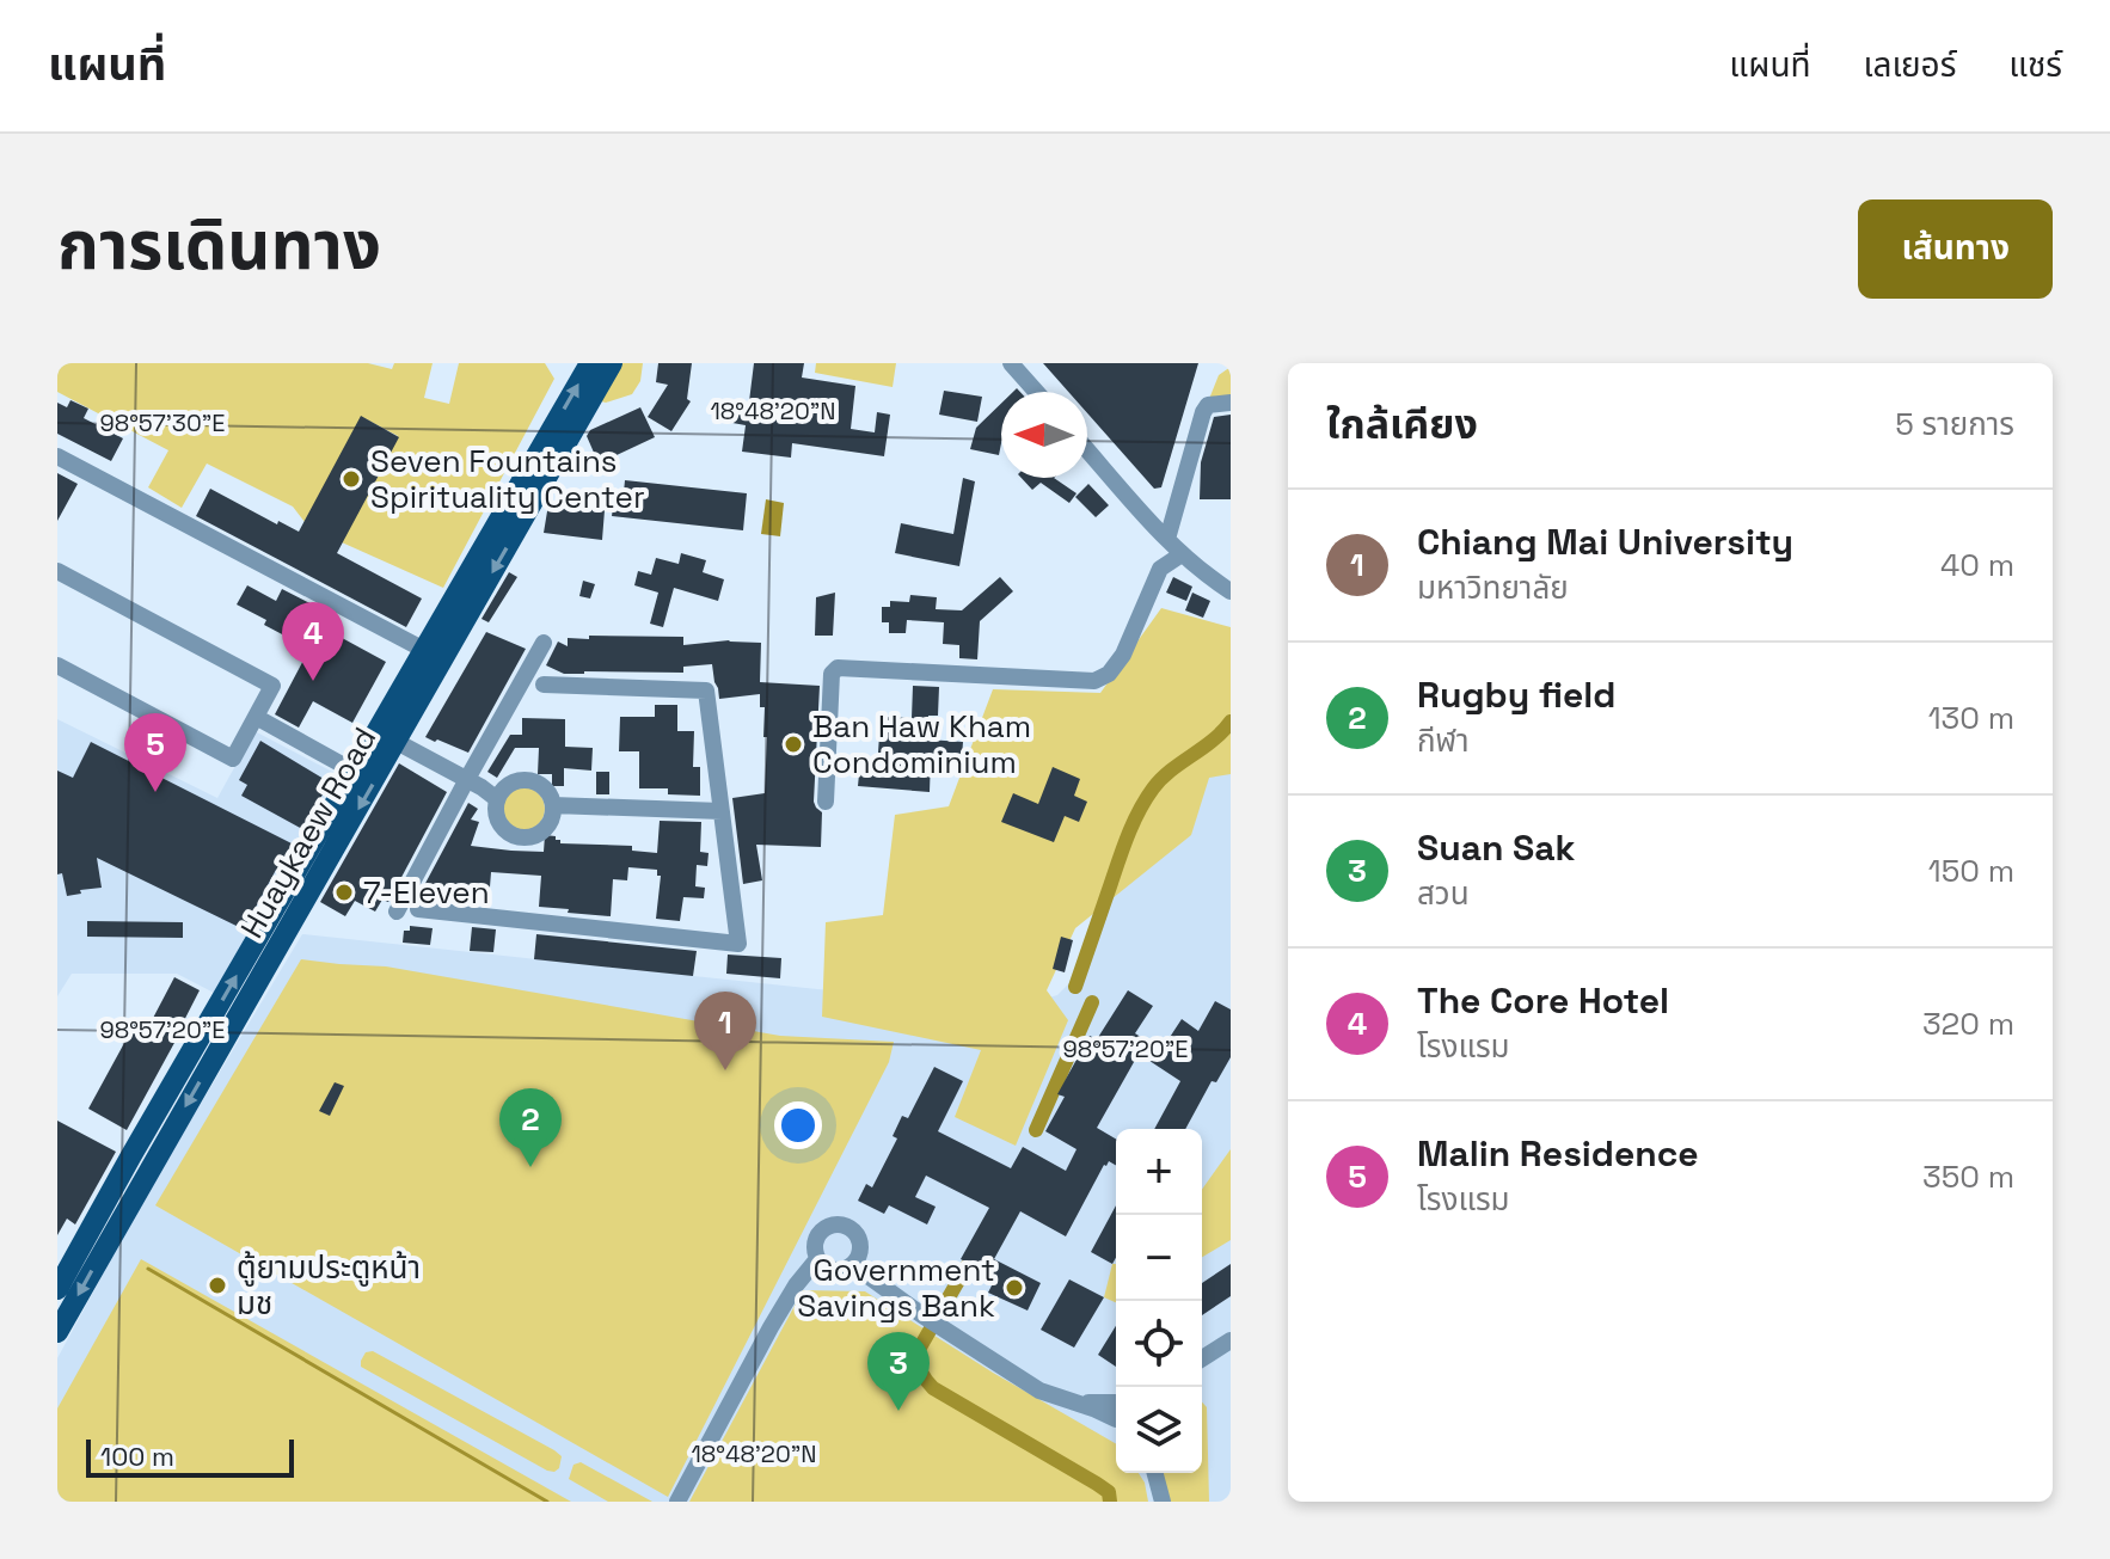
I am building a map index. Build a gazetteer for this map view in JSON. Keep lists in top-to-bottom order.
{
  "streets": {
    "main road": ["Huaykaew Road"]
  },
  "places": [
    "Seven Fountains Spirituality Center",
    "Ban Haw Kham Condominium",
    "7-Eleven",
    "ตู้ยามประตูหน้า มช",
    "Government Savings Bank"
  ],
  "scale_bar": "100 m",
  "north": "left",
  "page": {
    "header": "แผนที่",
    "nav": ["แผนที่", "เลเยอร์", "แชร์"],
    "title": "การเดินทาง",
    "buttons": "เส้นทาง",
    "heading": ["ใกล้เคียง", "5 รายการ"],
    "list": [
      {
        "mark": "1",
        "name": "Chiang Mai University",
        "note": "มหาวิทยาลัย",
        "value": "40 m"
      },
      {
        "mark": "2",
        "name": "Rugby field",
        "note": "กีฬา",
        "value": "130 m"
      },
      {
        "mark": "3",
        "name": "Suan Sak",
        "note": "สวน",
        "value": "150 m"
      },
      {
        "mark": "4",
        "name": "The Core Hotel",
        "note": "โรงแรม",
        "value": "320 m"
      },
      {
        "mark": "5",
        "name": "Malin Residence",
        "note": "โรงแรม",
        "value": "350 m"
      }
    ],
    "pins": [
      "4",
      "5",
      "1",
      "2",
      "3"
    ],
    "map_buttons": ["+", "−"],
    "scale": "100 m"
  },
  "coordinates": ["18°48'20\"N", "98°57'30\"E", "98°57'20\"E"]
}
